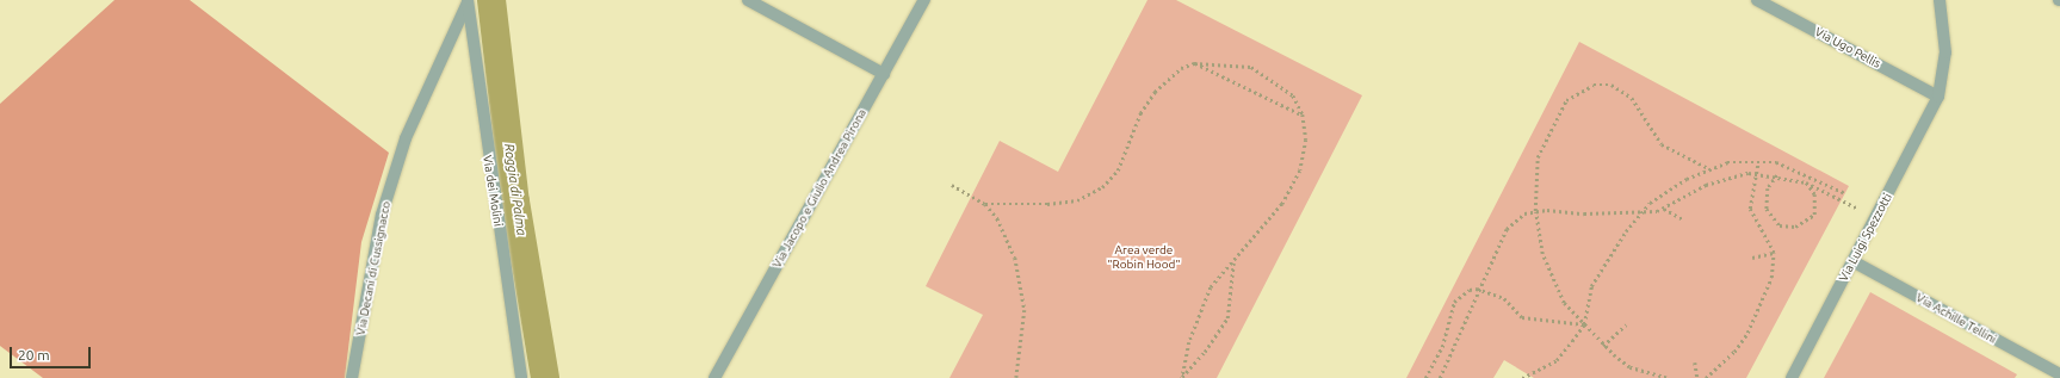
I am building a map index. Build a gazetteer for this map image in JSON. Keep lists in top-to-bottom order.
{
  "streets": {
    "street": [
      "Via Ugo Pellis",
      "Via Jacopo e Giulio Andrea Pirona",
      "Via dei Molini",
      "Via Luigi Spezzotti",
      "Via Decani di Cussignacco",
      "Via Achille Tellini"
    ]
  },
  "crossings": [
    ["Via Ugo Pellis", "Via Luigi Spezzotti"],
    ["Via dei Molini", "Via Decani di Cussignacco"],
    ["Via Luigi Spezzotti", "Via Achille Tellini"]
  ],
  "water": ["Roggia di Palma"],
  "parks": ["Area verde \"Robin Hood\""],
  "scale_bar": "20 m"
}
